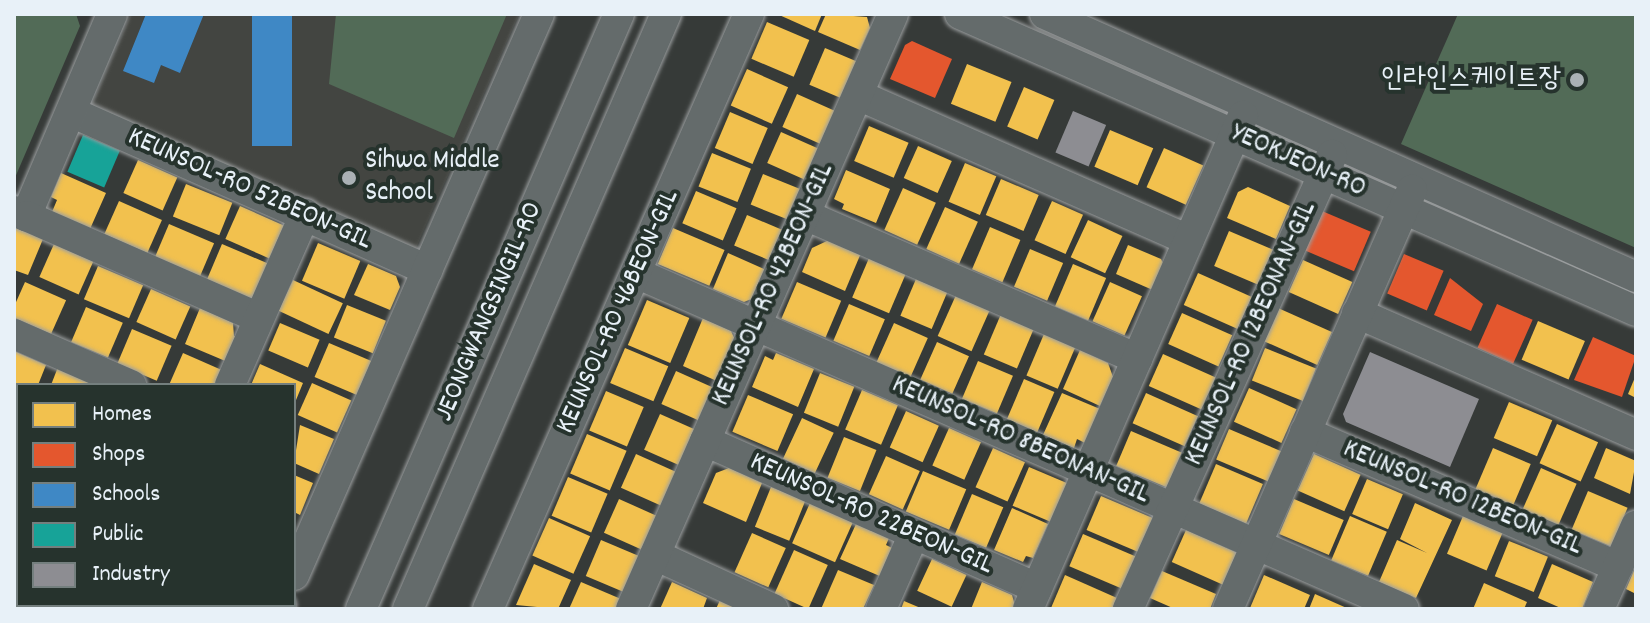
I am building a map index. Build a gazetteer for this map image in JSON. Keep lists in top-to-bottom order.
{
  "streets": {
    "street": [
      "YEOKJEON-RO",
      "KEUNSOL-RO 52BEON-GIL",
      "KEUNSOL-RO 42BEON-GIL",
      "JEONGWANGSINGIL-RO",
      "KEUNSOL-RO 46BEON-GIL",
      "KEUNSOL-RO 12BEONAN-GIL",
      "KEUNSOL-RO 8BEONAN-GIL",
      "KEUNSOL-RO 12BEON-GIL",
      "KEUNSOL-RO 22BEON-GIL"
    ]
  },
  "crossings": [
    ["YEOKJEON-RO", "KEUNSOL-RO 12BEONAN-GIL"],
    ["YEOKJEON-RO", "KEUNSOL-RO 22BEON-GIL"],
    ["KEUNSOL-RO 42BEON-GIL", "KEUNSOL-RO 8BEONAN-GIL"],
    ["KEUNSOL-RO 42BEON-GIL", "KEUNSOL-RO 22BEON-GIL"],
    ["KEUNSOL-RO 46BEON-GIL", "KEUNSOL-RO 8BEONAN-GIL"],
    ["KEUNSOL-RO 12BEONAN-GIL", "KEUNSOL-RO 8BEONAN-GIL"],
    ["KEUNSOL-RO 8BEONAN-GIL", "KEUNSOL-RO 22BEON-GIL"]
  ],
  "places": ["인라인스케이트장", "Sihwa Middle School"],
  "legend": [
    "Homes",
    "Shops",
    "Schools",
    "Public",
    "Industry"
  ]
}
